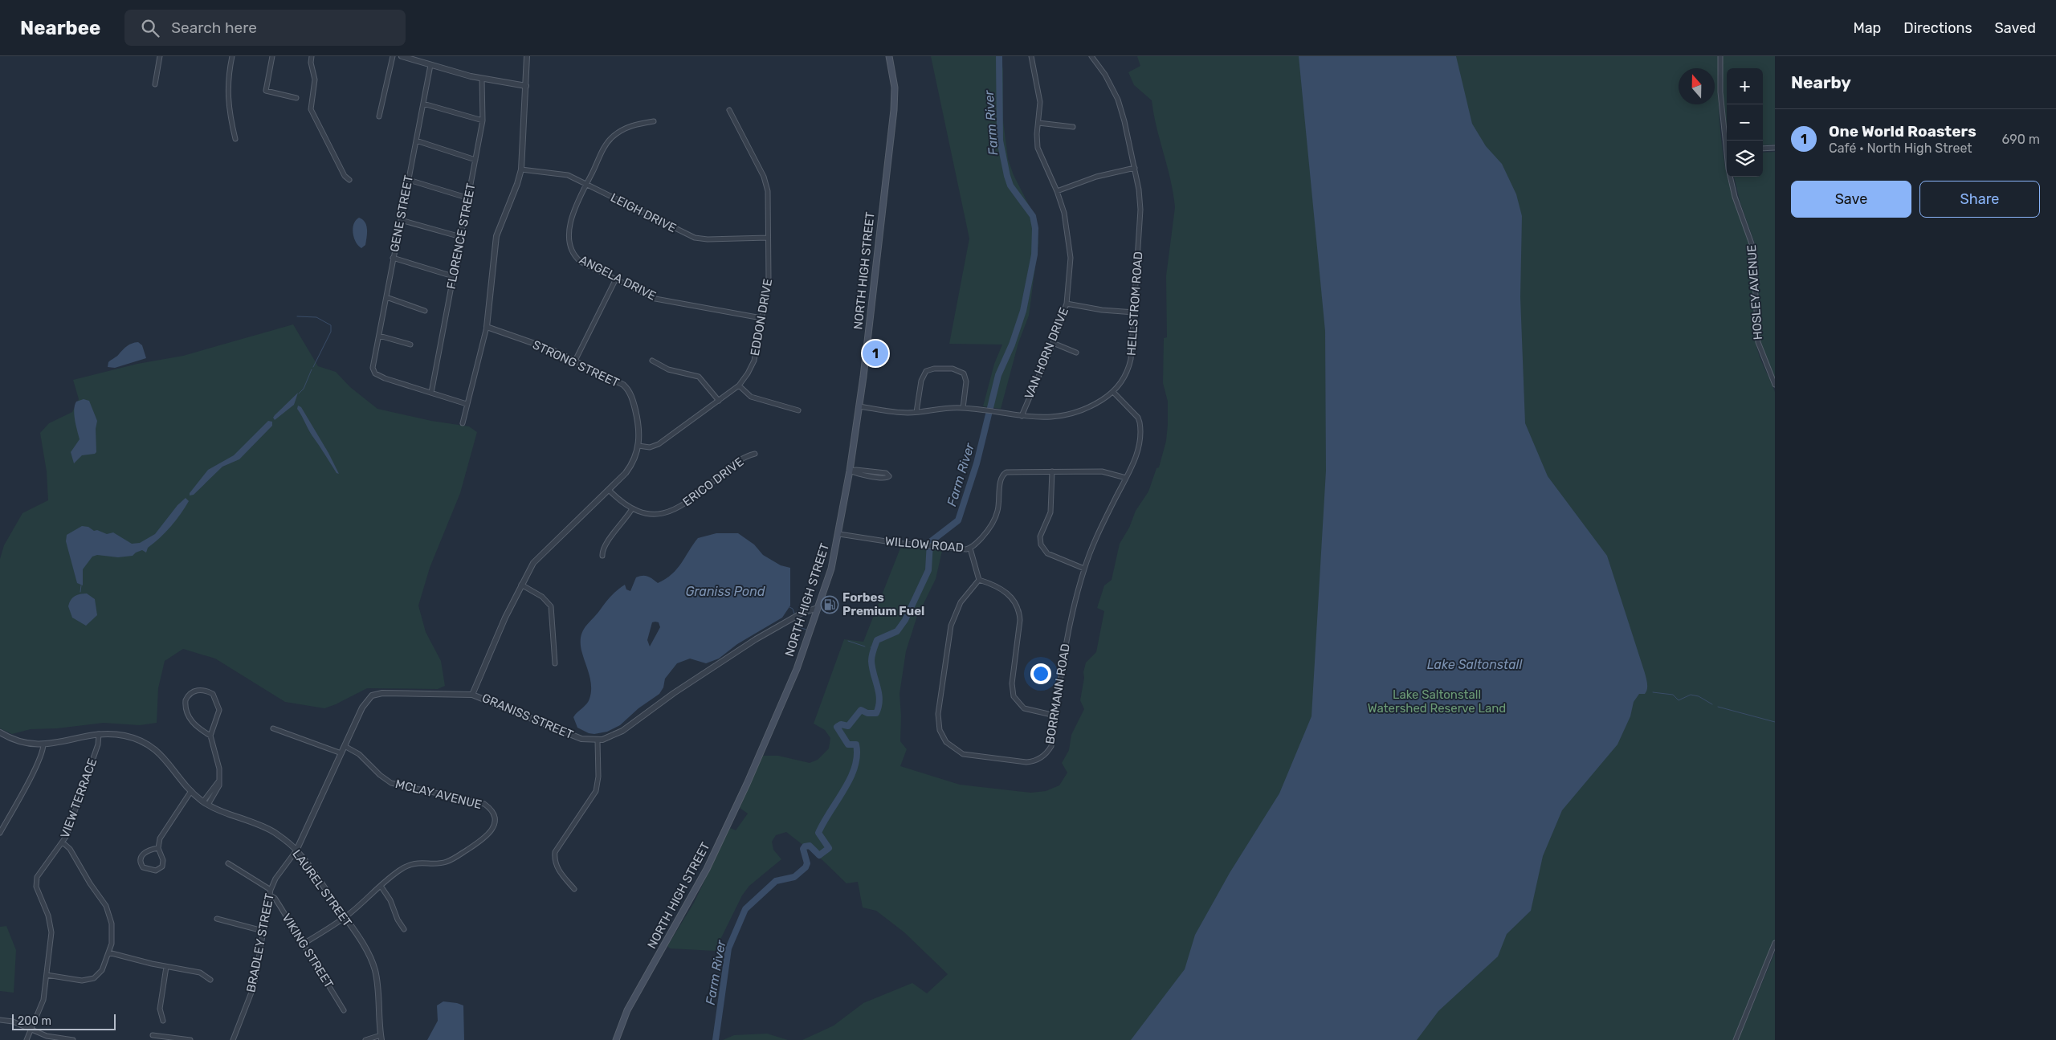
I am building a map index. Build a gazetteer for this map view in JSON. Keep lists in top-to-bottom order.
{
  "streets": {
    "main road": ["NORTH HIGH STREET"],
    "street": [
      "LEIGH DRIVE",
      "GENE STREET",
      "FLORENCE STREET",
      "ANGELA DRIVE",
      "HOSLEY AVENUE",
      "HELLSTROM ROAD",
      "EDDON DRIVE",
      "VAN HORN DRIVE",
      "STRONG STREET",
      "ERICO DRIVE",
      "WILLOW ROAD",
      "BORRMANN ROAD",
      "GRANISS STREET",
      "MCLAY AVENUE",
      "VIEW TERRACE",
      "LAUREL STREET",
      "BRADLEY STREET",
      "VIKING STREET"
    ]
  },
  "crossings": [
    ["LEIGH DRIVE", "ANGELA DRIVE"],
    ["LEIGH DRIVE", "EDDON DRIVE"],
    ["GENE STREET", "FLORENCE STREET"],
    ["NORTH HIGH STREET", "HELLSTROM ROAD"],
    ["NORTH HIGH STREET", "WILLOW ROAD"],
    ["NORTH HIGH STREET", "GRANISS STREET"],
    ["ANGELA DRIVE", "EDDON DRIVE"],
    ["HELLSTROM ROAD", "VAN HORN DRIVE"],
    ["HELLSTROM ROAD", "BORRMANN ROAD"],
    ["EDDON DRIVE", "STRONG STREET"],
    ["STRONG STREET", "GRANISS STREET"],
    ["WILLOW ROAD", "BORRMANN ROAD"],
    ["GRANISS STREET", "MCLAY AVENUE"],
    ["GRANISS STREET", "LAUREL STREET"],
    ["GRANISS STREET", "BRADLEY STREET"],
    ["MCLAY AVENUE", "LAUREL STREET"],
    ["MCLAY AVENUE", "VIKING STREET"],
    ["VIEW TERRACE", "LAUREL STREET"],
    ["LAUREL STREET", "BRADLEY STREET"],
    ["BRADLEY STREET", "VIKING STREET"]
  ],
  "water": ["Farm River", "Graniss Pond", "Lake Saltonstall"],
  "parks": ["Lake Saltonstall Watershed Reserve Land"],
  "places": {
    "fuel station": ["Forbes Premium Fuel"]
  },
  "scale_bar": "200 m",
  "north": "top",
  "page": {
    "header": "Nearbee",
    "search": "Search here",
    "nav": ["Map", "Directions", "Saved"],
    "heading": "Nearby",
    "map_buttons": ["+", "−"],
    "list": [
      {
        "mark": "1",
        "name": "One World Roasters",
        "note": "Café · North High Street",
        "value": "690 m"
      }
    ],
    "buttons": ["Save", "Share"],
    "pins": "1",
    "scale": "200 m"
  }
}
